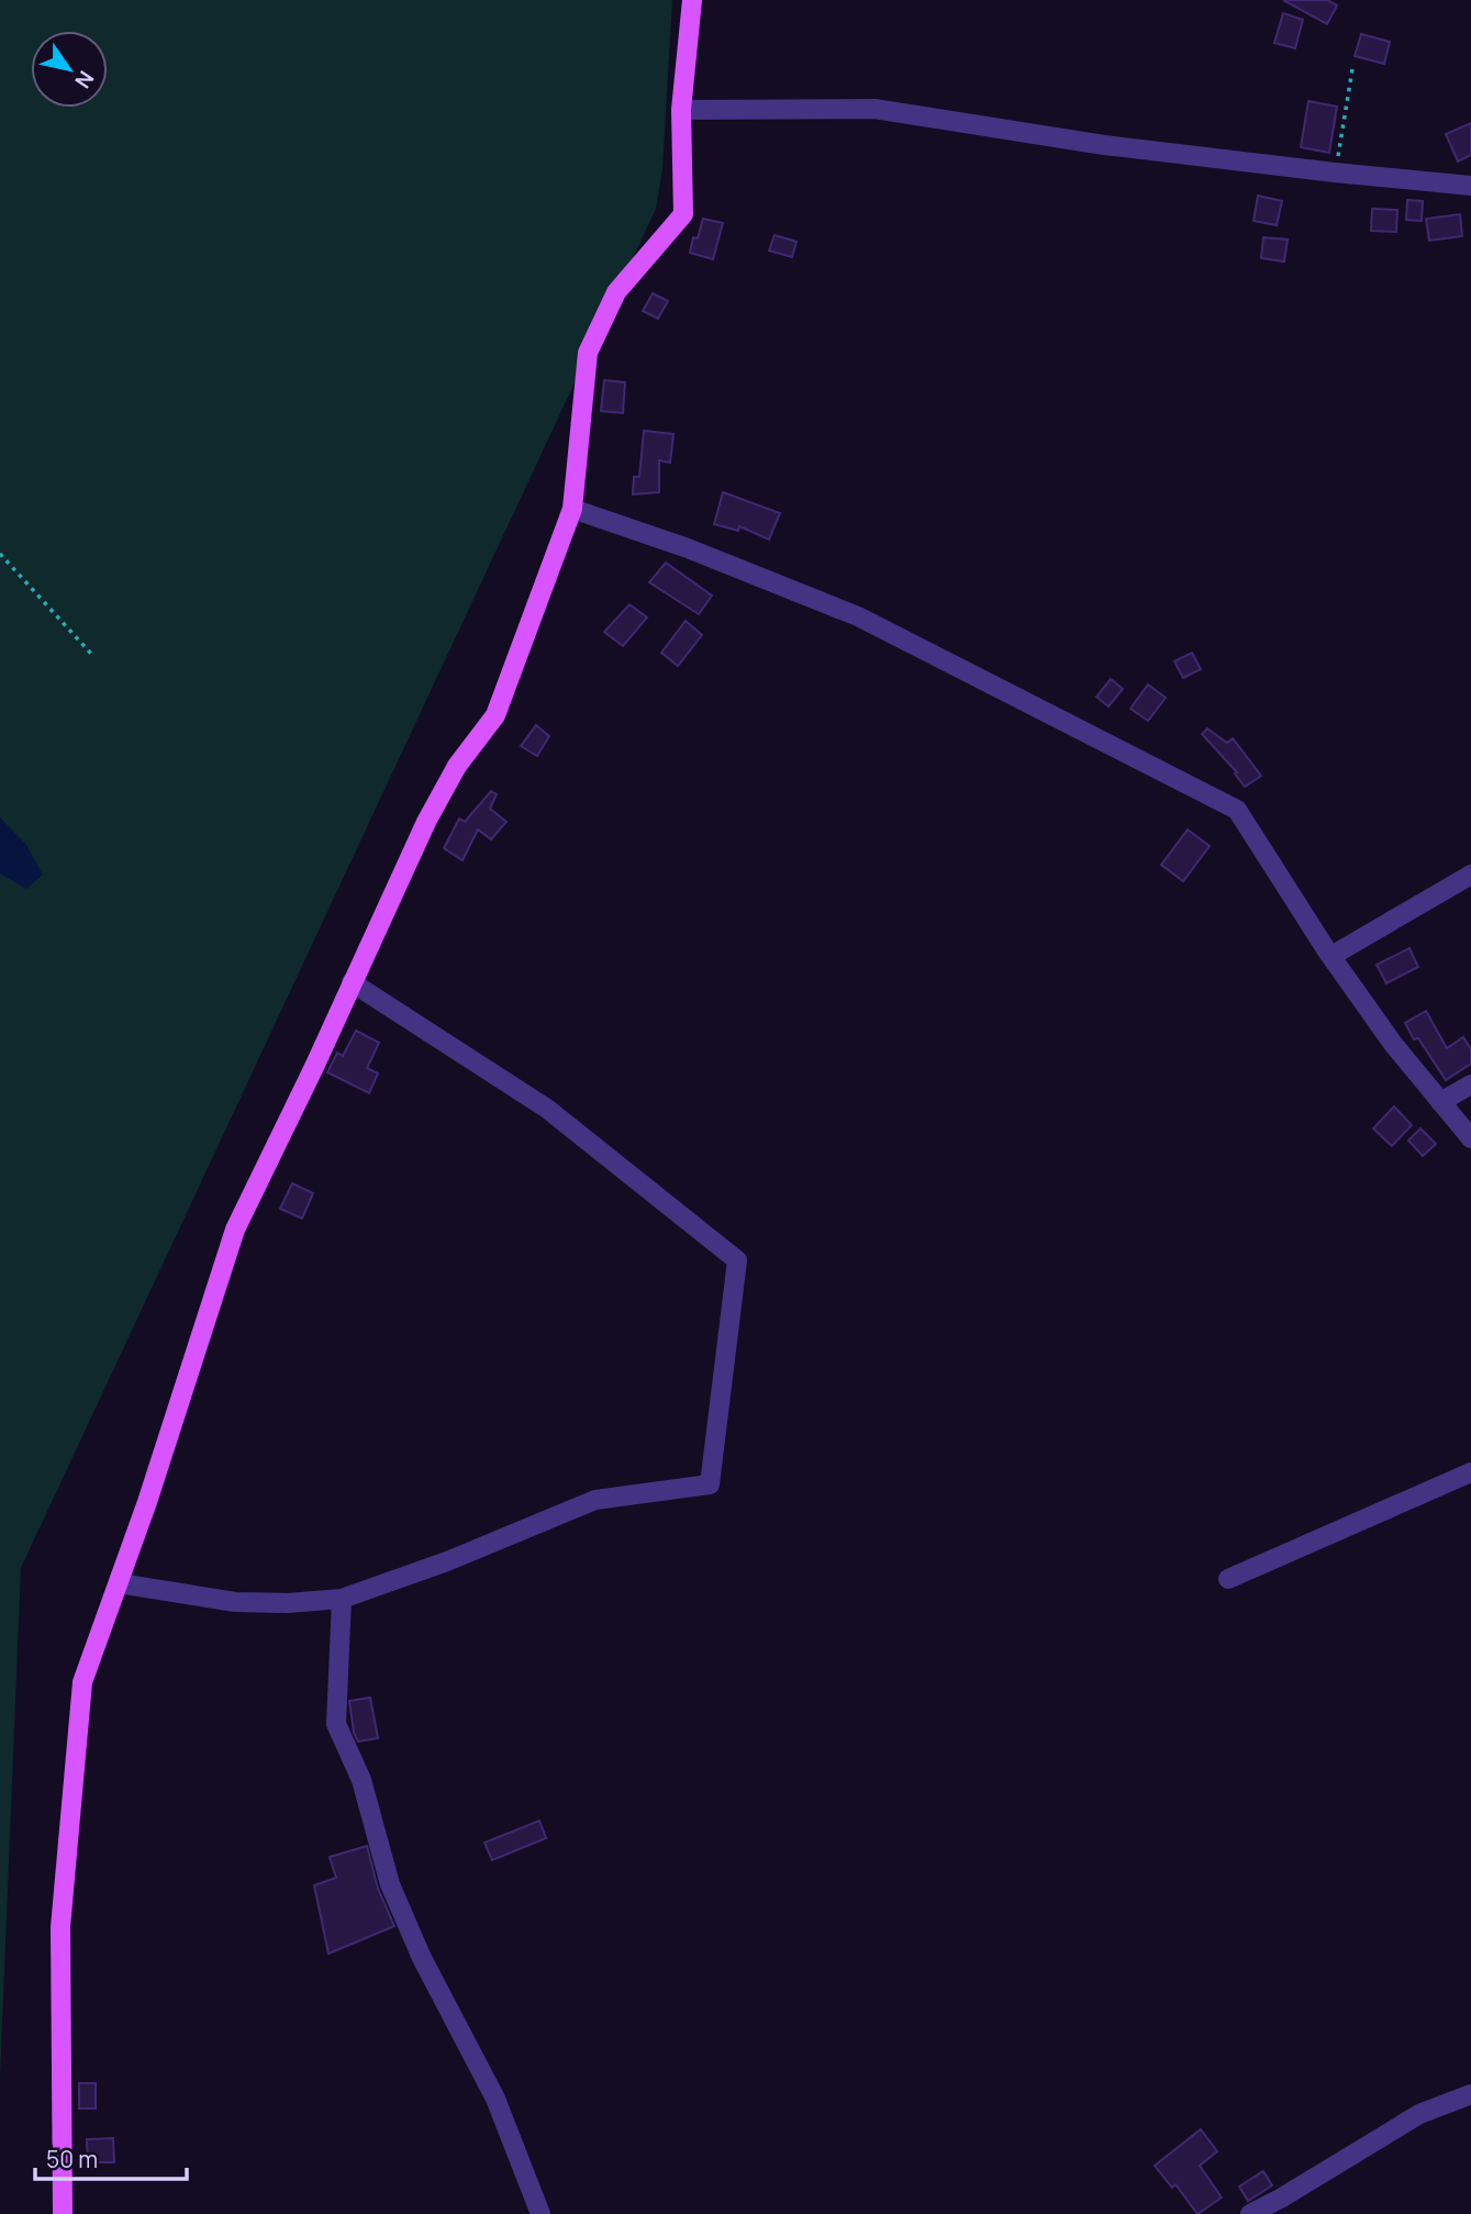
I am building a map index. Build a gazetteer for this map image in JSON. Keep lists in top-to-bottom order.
{
  "scale_bar": "50 m",
  "north": "bottom right"
}
